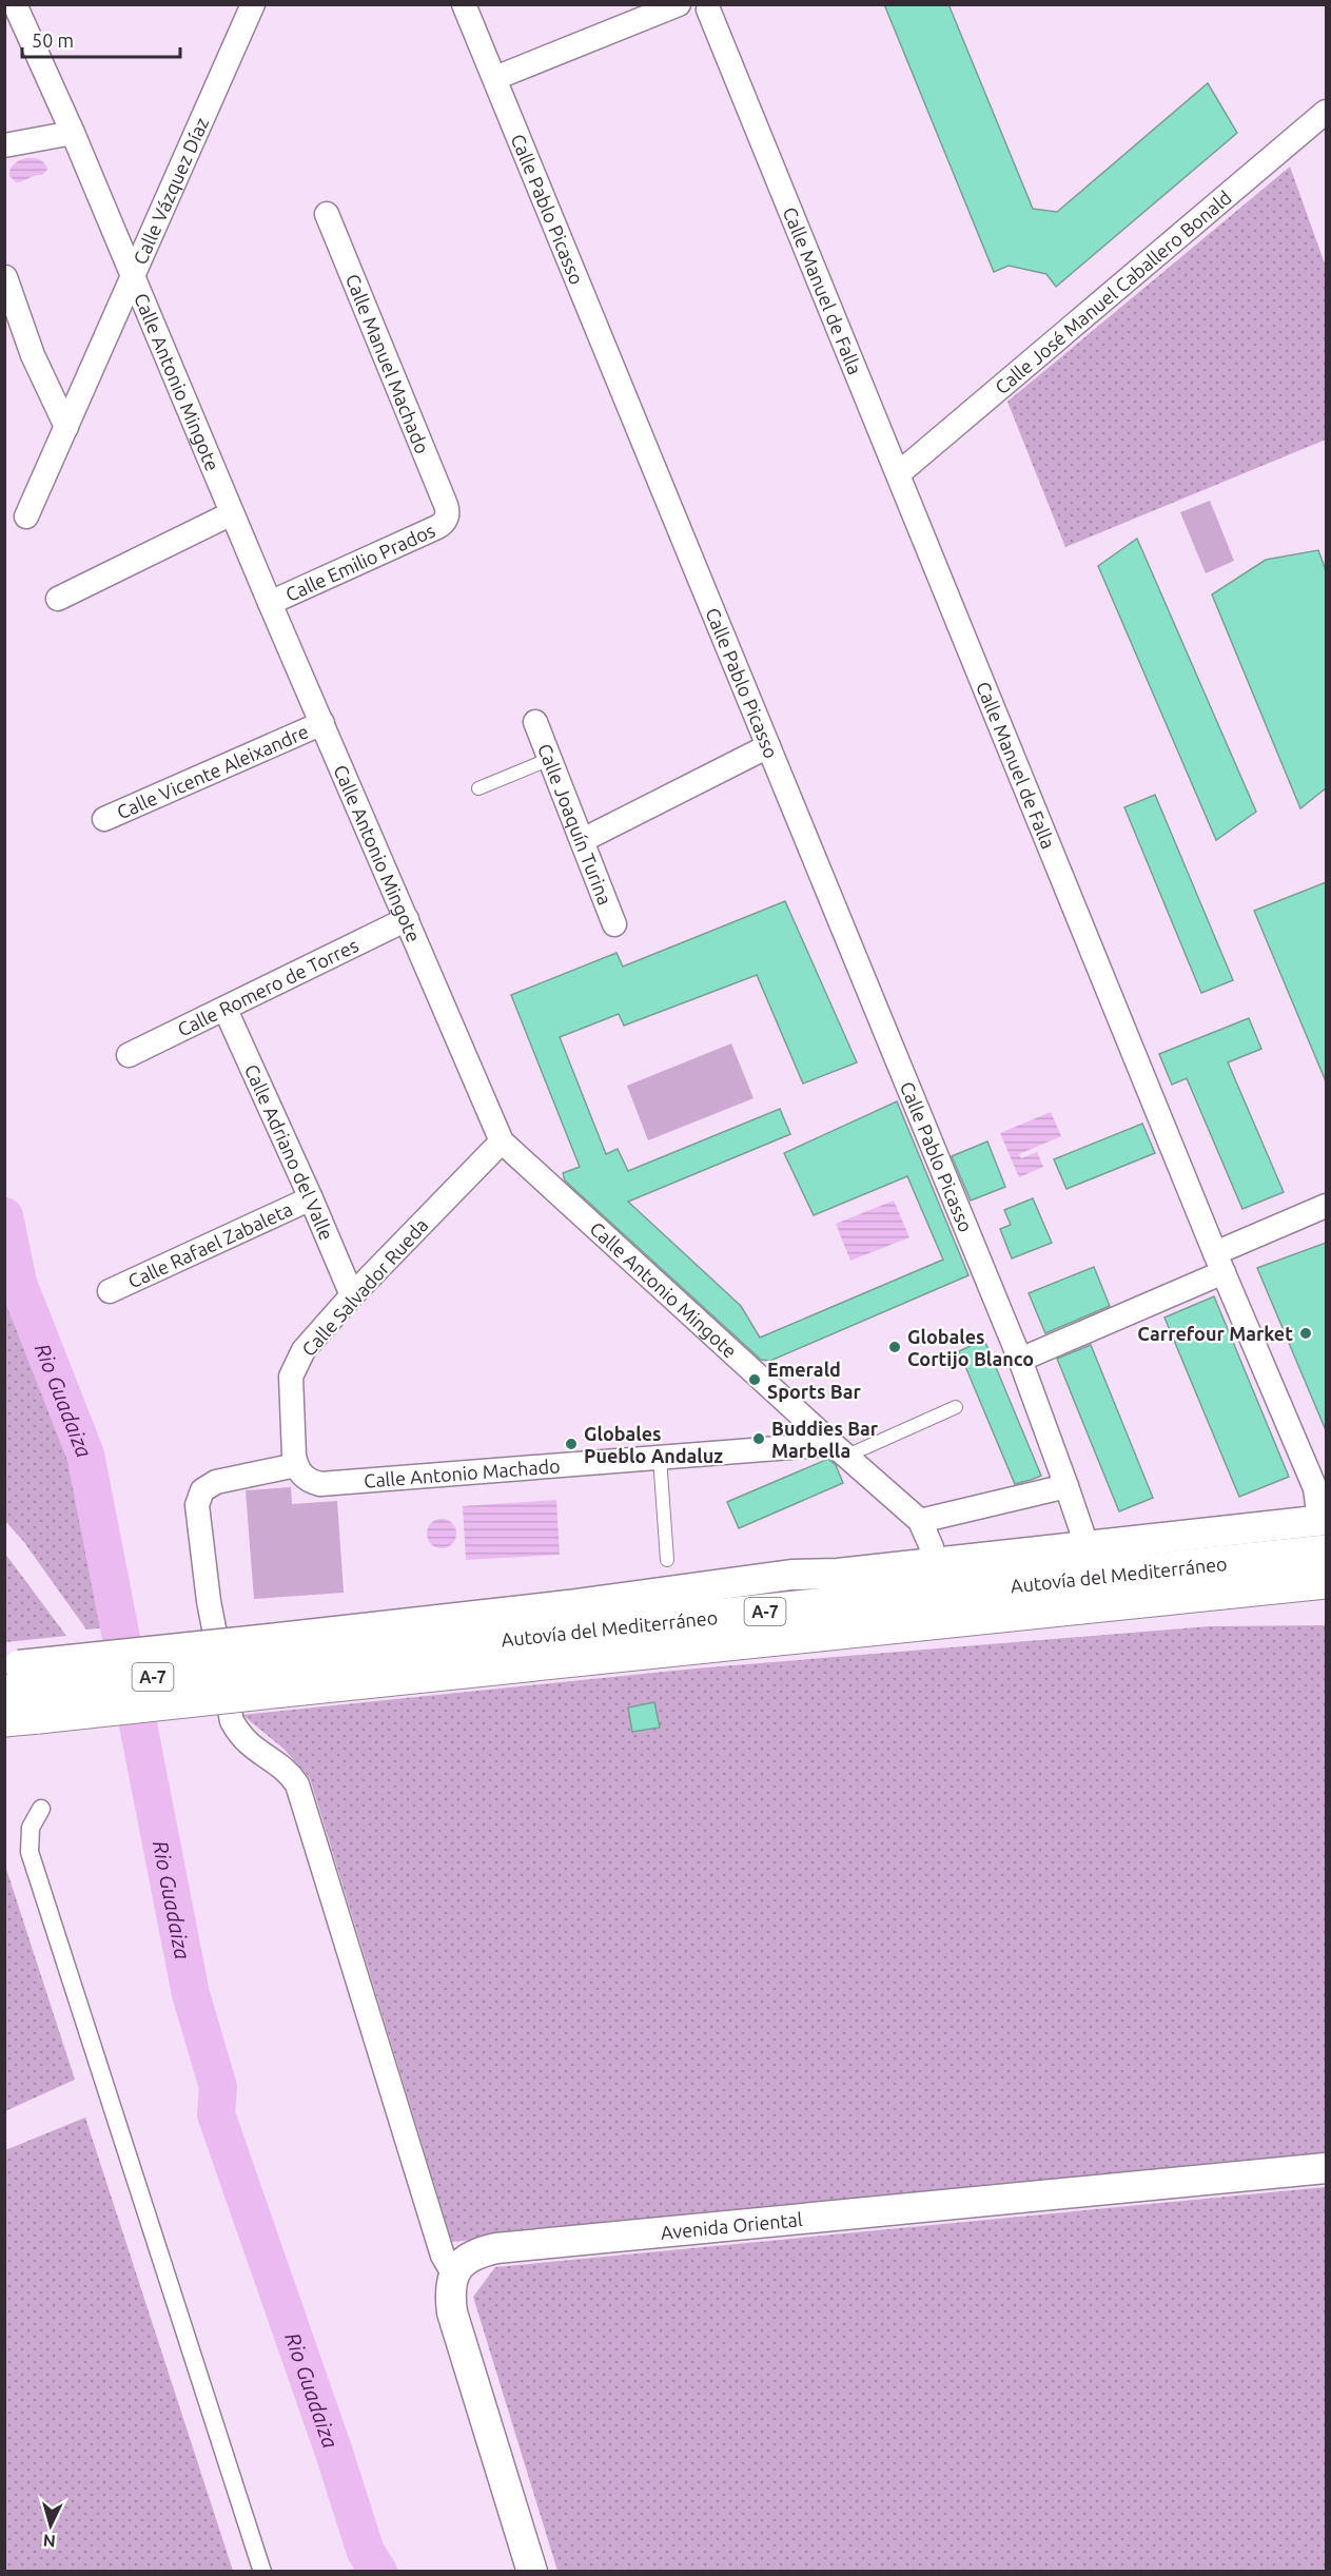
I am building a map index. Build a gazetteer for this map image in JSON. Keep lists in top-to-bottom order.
{
  "streets": {
    "highway": ["Autovía del Mediterráneo", "A-7"],
    "street": [
      "Calle Vázquez Díaz",
      "Calle Pablo Picasso",
      "Calle Manuel de Falla",
      "Calle José Manuel Caballero Bonald",
      "Calle Manuel Machado",
      "Calle Antonio Mingote",
      "Calle Emilio Prados",
      "Calle Vicente Aleixandre",
      "Calle Joaquín Turina",
      "Calle Romero de Torres",
      "Calle Adriano del Valle",
      "Calle Rafael Zabaleta",
      "Calle Salvador Rueda",
      "Calle Antonio Machado",
      "Avenida Oriental"
    ]
  },
  "crossings": [
    ["Calle Vázquez Díaz", "Calle Antonio Mingote"],
    ["Calle Manuel de Falla", "Calle José Manuel Caballero Bonald"],
    ["Calle Manuel de Falla", "Autovía del Mediterráneo"],
    ["Calle Manuel Machado", "Calle Emilio Prados"],
    ["Calle Antonio Mingote", "Calle Emilio Prados"],
    ["Calle Antonio Mingote", "Calle Vicente Aleixandre"],
    ["Calle Antonio Mingote", "Calle Romero de Torres"],
    ["Calle Antonio Mingote", "Calle Salvador Rueda"],
    ["Calle Antonio Mingote", "Calle Antonio Machado"],
    ["Calle Romero de Torres", "Calle Adriano del Valle"],
    ["Calle Adriano del Valle", "Calle Rafael Zabaleta"],
    ["Calle Adriano del Valle", "Calle Salvador Rueda"],
    ["Calle Salvador Rueda", "Calle Antonio Machado"]
  ],
  "water": ["Rio Guadaiza"],
  "places": [
    "Carrefour Market",
    "Globales Cortijo Blanco",
    "Emerald Sports Bar",
    "Buddies Bar Marbella",
    "Globales Pueblo Andaluz"
  ],
  "scale_bar": "50 m",
  "north": "bottom"
}
